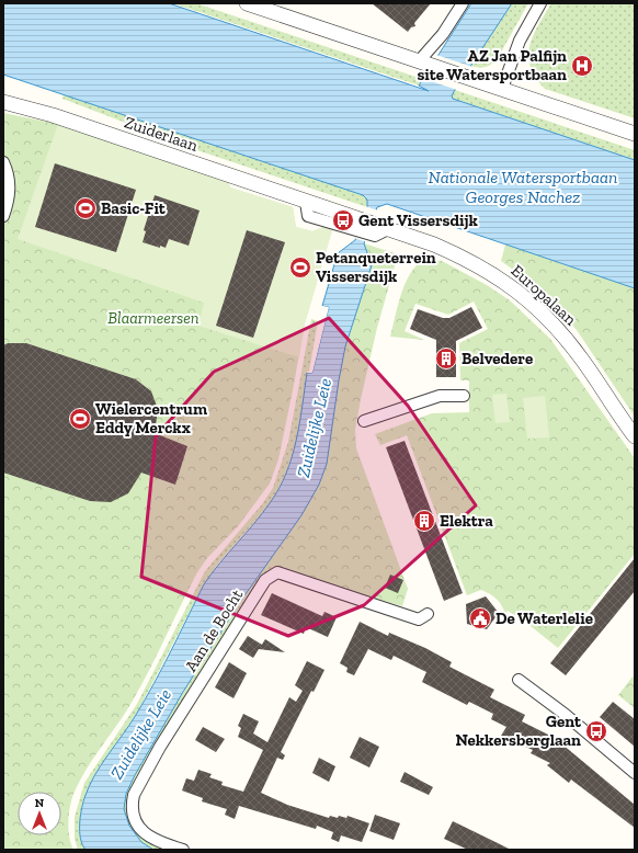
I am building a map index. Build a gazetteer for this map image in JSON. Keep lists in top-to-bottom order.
{
  "streets": {
    "street": ["Zuiderlaan", "Europalaan", "Aan de Bocht"]
  },
  "crossings": [
    ["Zuiderlaan", "Europalaan"]
  ],
  "water": ["Nationale Watersportbaan Georges Nachez", "Zuidelijke Leie"],
  "parks": ["Blaarmeersen"],
  "places": {
    "hospital": ["AZ Jan Palfijn site Watersportbaan"],
    "sports": ["Basic-Fit", "Petanqueterrein Vissersdijk", "Wielercentrum Eddy Merckx"],
    "bus stop": ["Gent Vissersdijk", "Gent Nekkersberglaan"],
    "building": ["Belvedere", "Elektra"],
    "public building": ["De Waterlelie"]
  },
  "north": "top"
}
